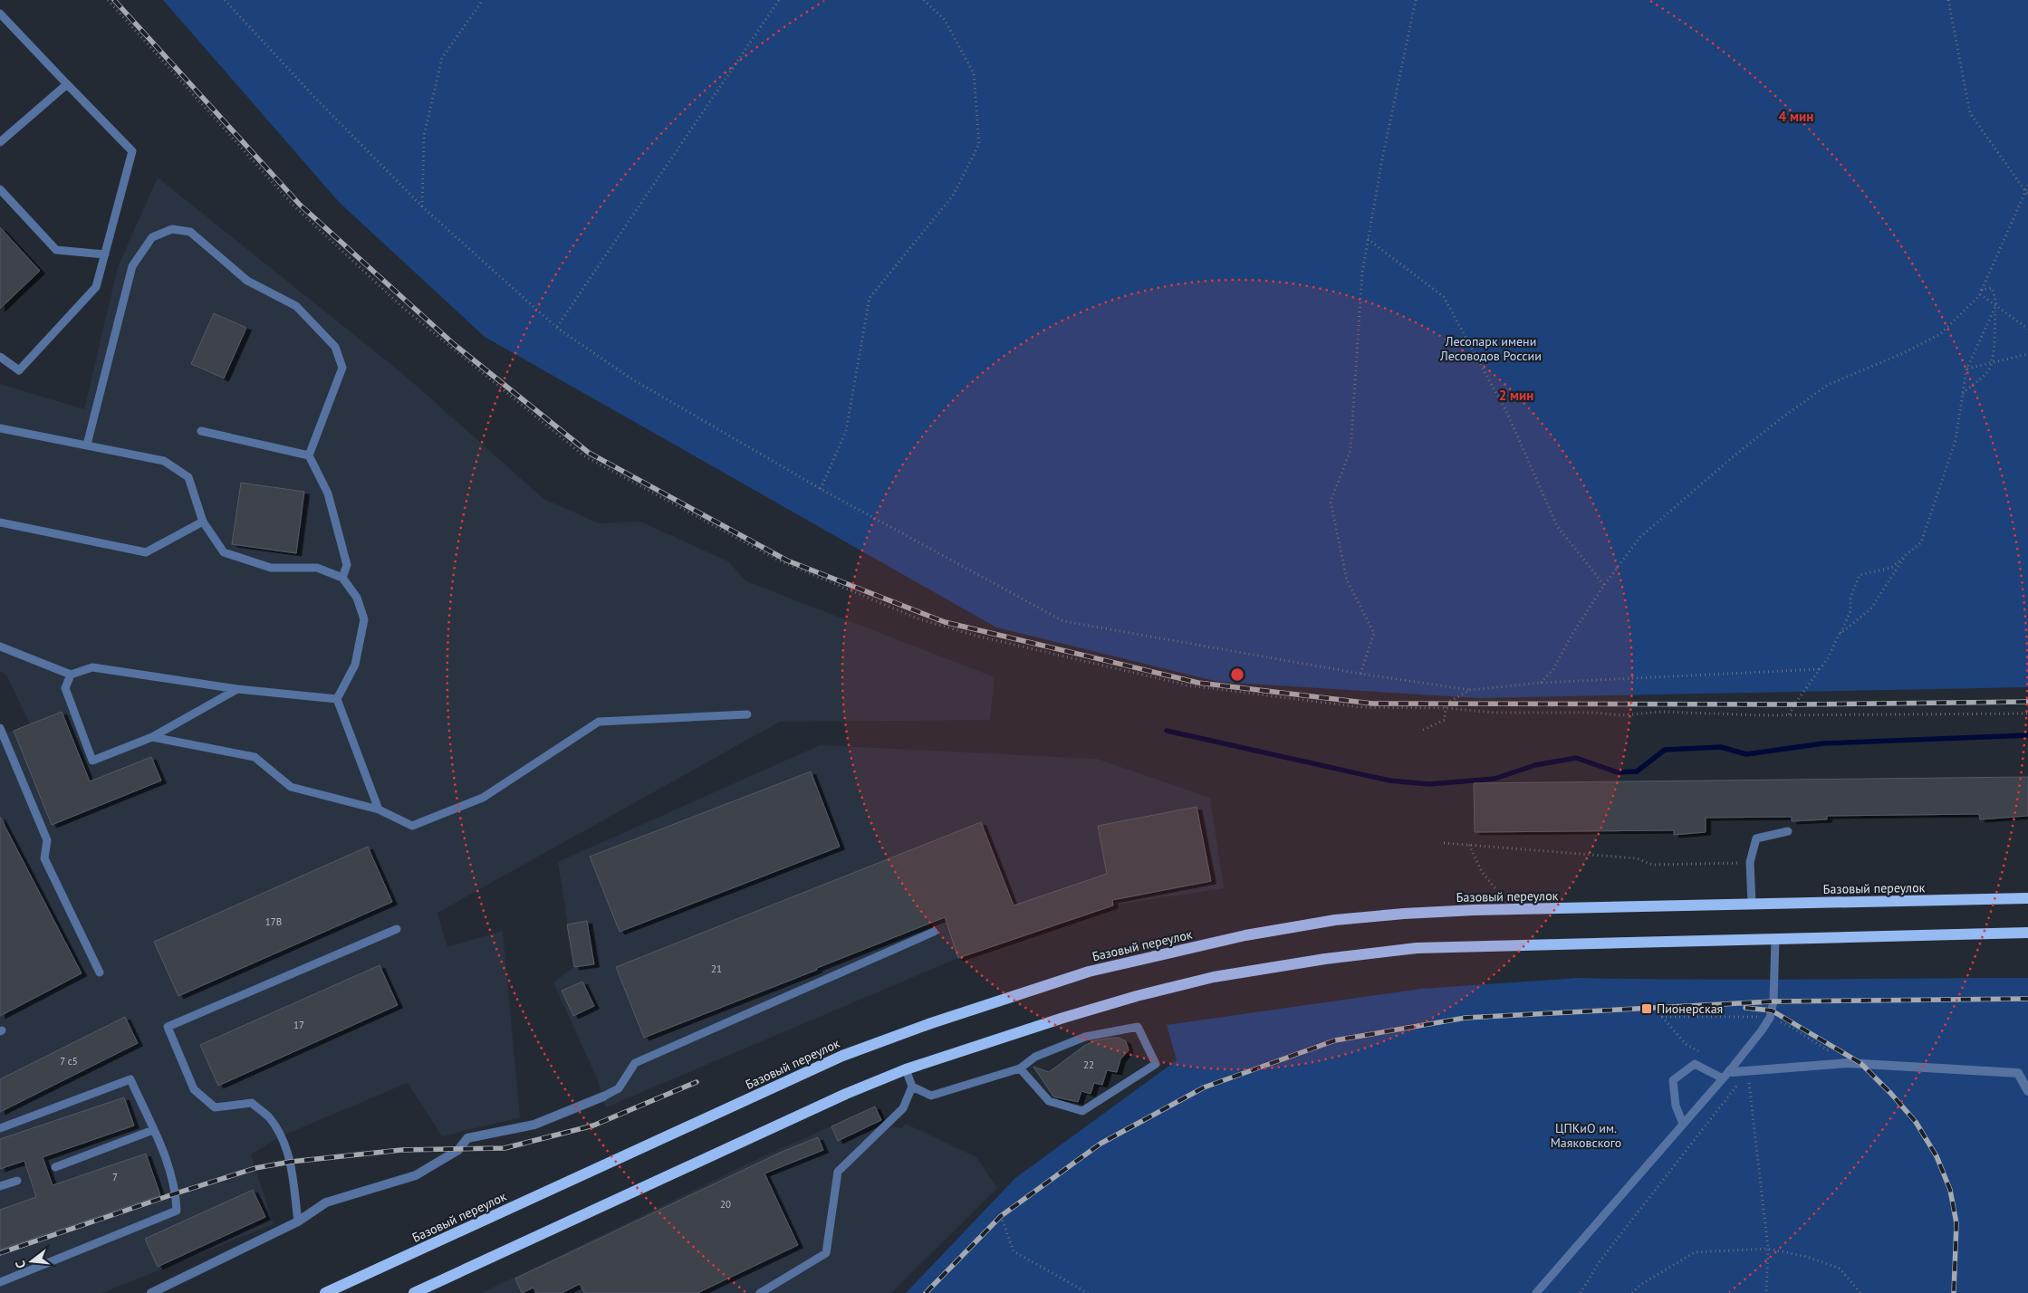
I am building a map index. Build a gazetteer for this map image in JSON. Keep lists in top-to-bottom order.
{
  "streets": {
    "main road": ["Базовый переулок"]
  },
  "parks": ["Лесопарк имени Лесоводов России", "ЦПКиО им. Маяковского"],
  "places": {
    "transit": ["Пионерская"]
  },
  "house_numbers": [
    "17В",
    "21",
    "17",
    "7 с5",
    "22",
    "7",
    "20"
  ],
  "north": "left",
  "rings": ["4 мин", "2 мин"]
}
